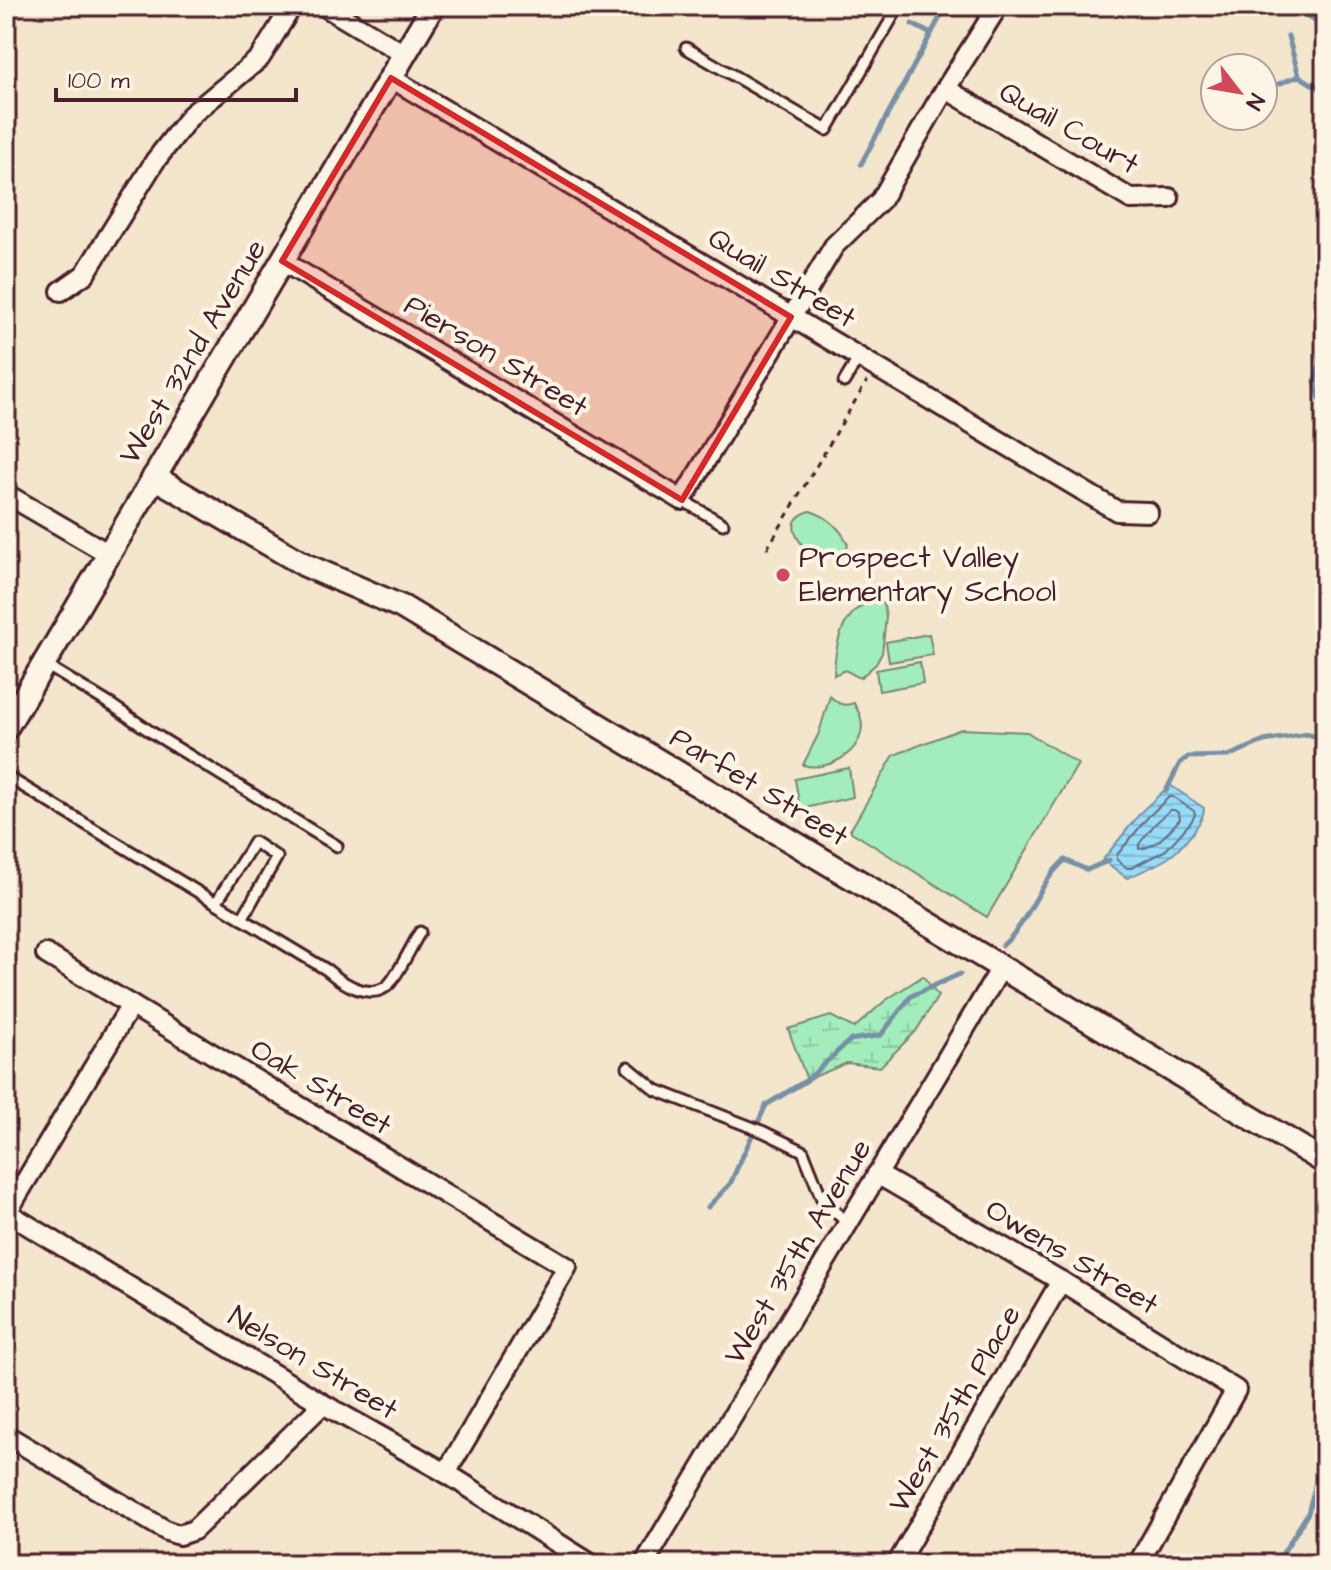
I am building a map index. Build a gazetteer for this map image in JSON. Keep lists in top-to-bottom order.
{
  "streets": {
    "street": [
      "Quail Court",
      "Quail Street",
      "West 32nd Avenue",
      "Pierson Street",
      "Parfet Street",
      "Oak Street",
      "West 35th Avenue",
      "Owens Street",
      "Nelson Street",
      "West 35th Place"
    ]
  },
  "crossings": [
    ["Quail Street", "West 32nd Avenue"],
    ["West 32nd Avenue", "Pierson Street"],
    ["West 32nd Avenue", "Parfet Street"],
    ["Parfet Street", "West 35th Avenue"],
    ["Oak Street", "Nelson Street"],
    ["West 35th Avenue", "Owens Street"],
    ["Owens Street", "West 35th Place"]
  ],
  "places": ["Prospect Valley Elementary School"],
  "scale_bar": "100 m",
  "north": "bottom right"
}
